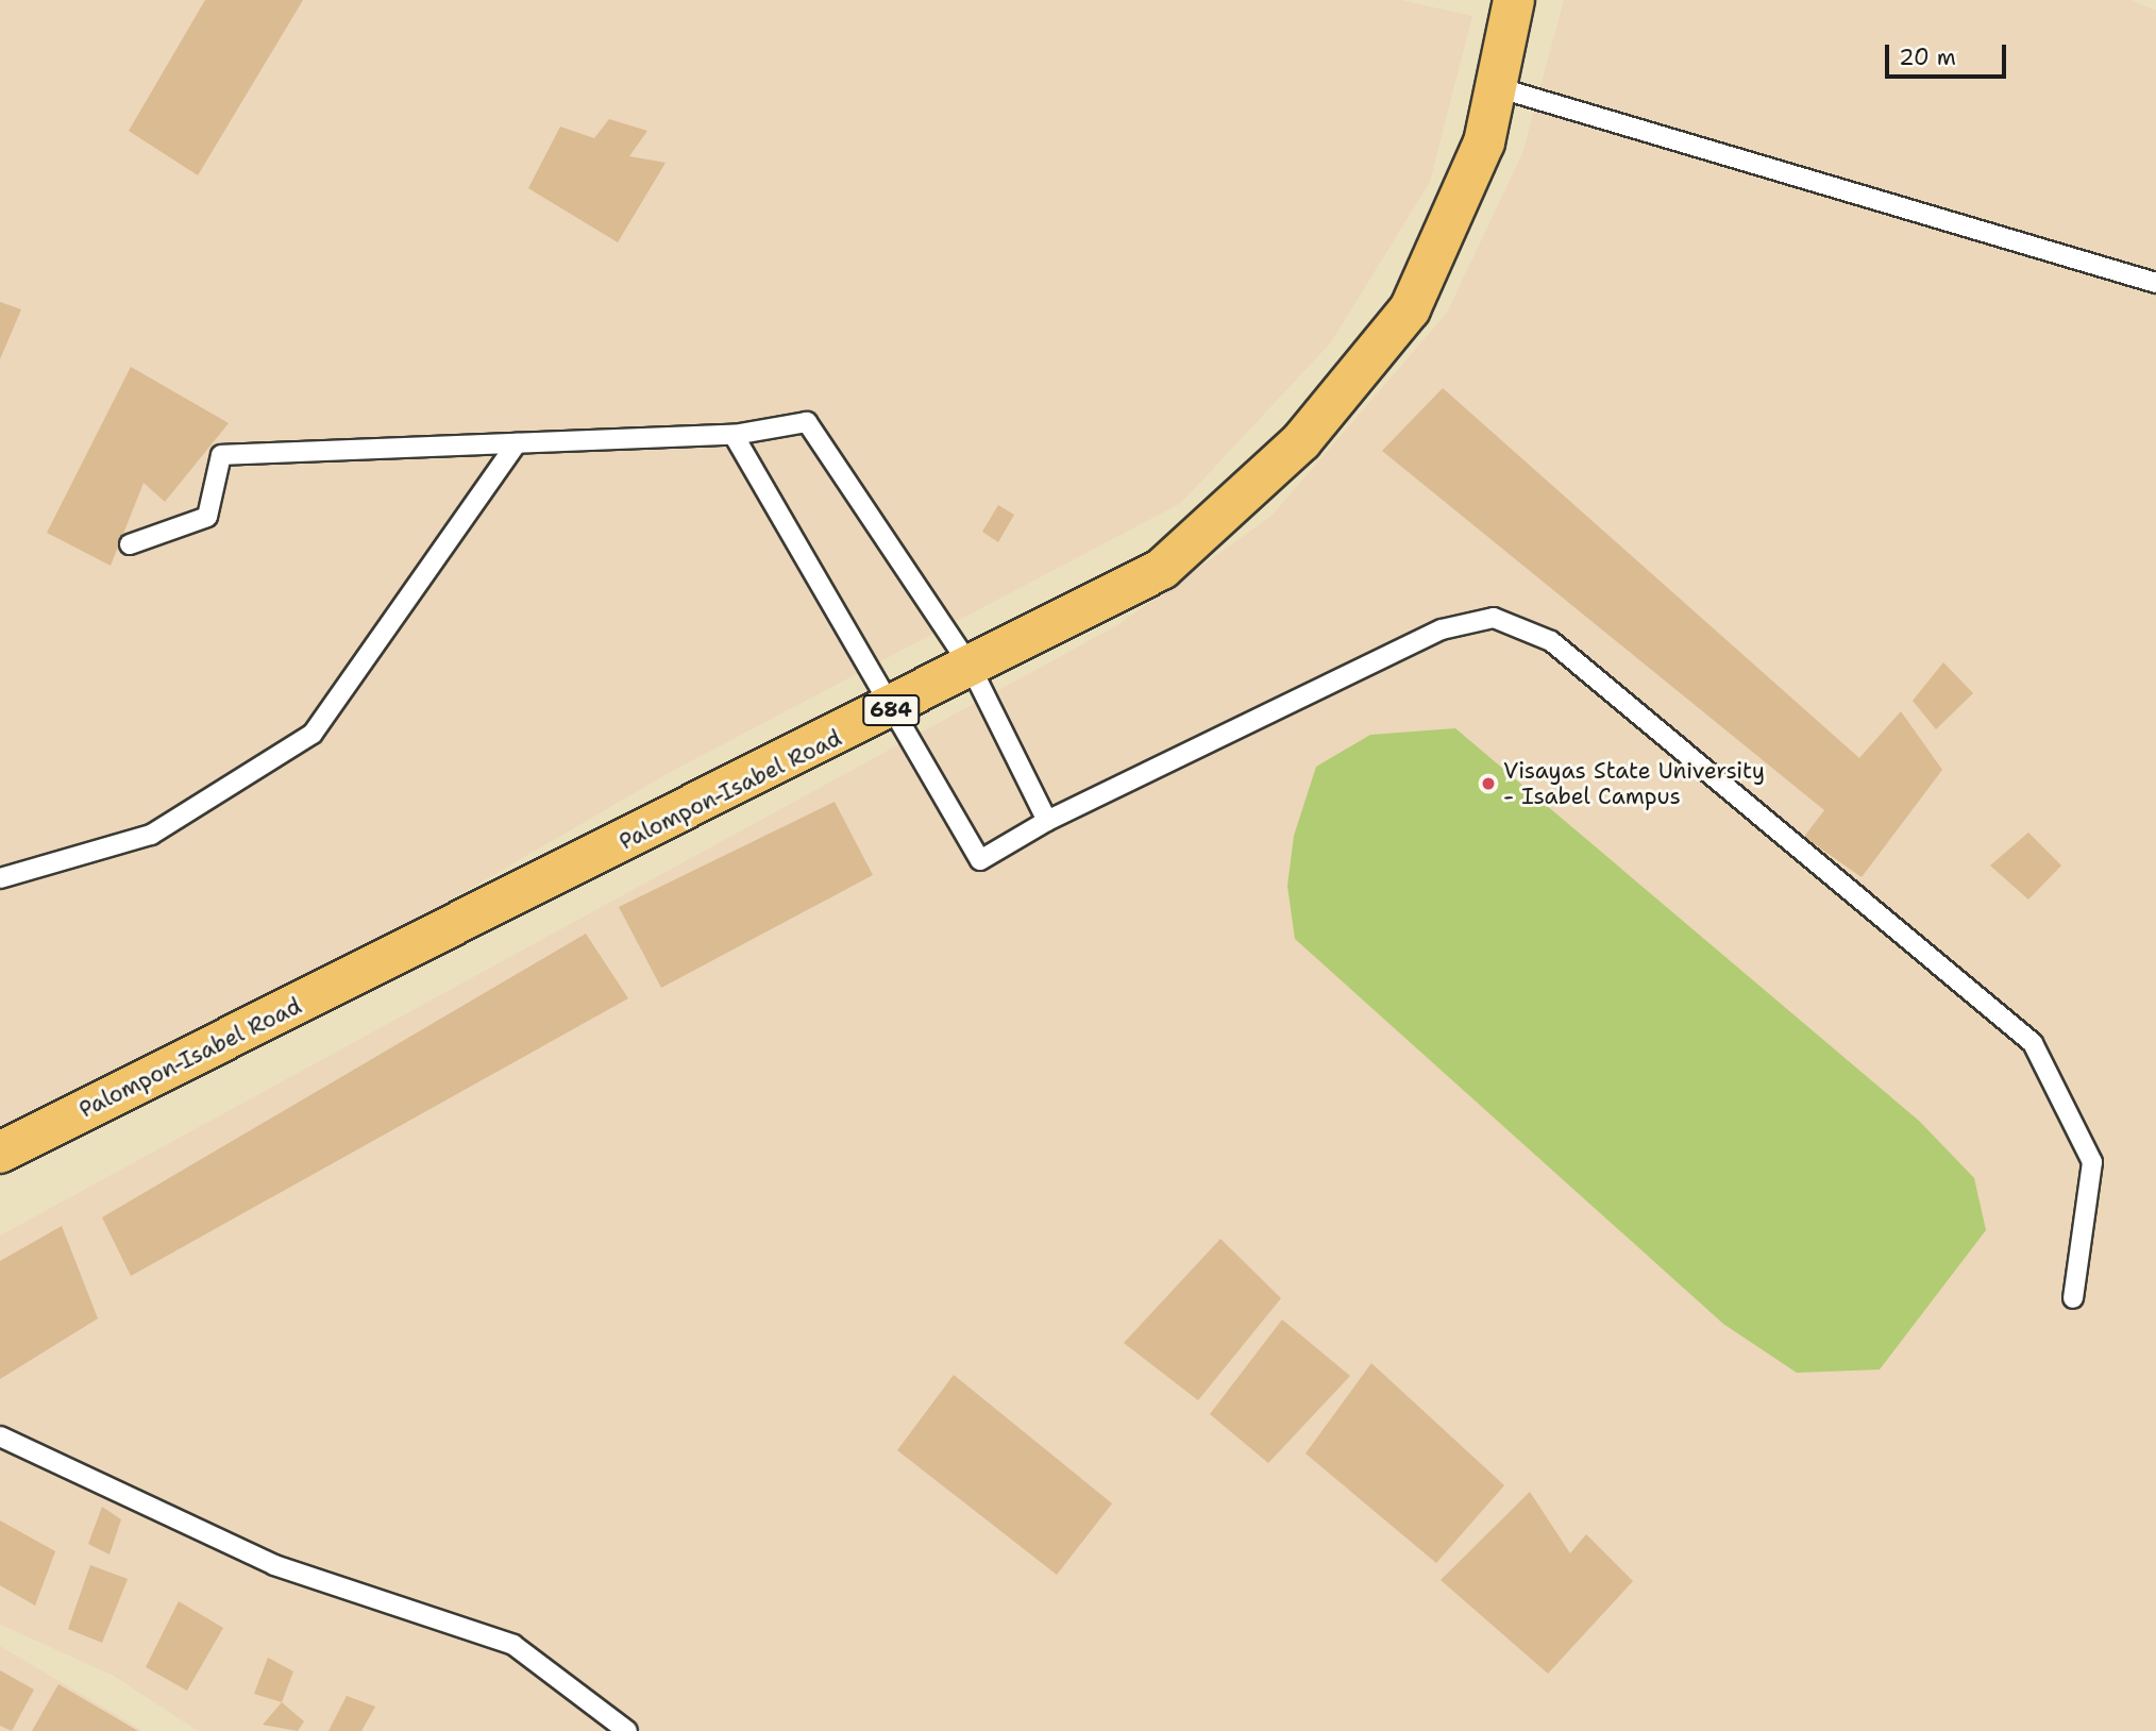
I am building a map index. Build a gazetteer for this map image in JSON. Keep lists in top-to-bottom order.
{
  "streets": {
    "highway": ["684", "Palompon-Isabel Road"]
  },
  "places": ["Visayas State University - Isabel Campus"],
  "scale_bar": "20 m"
}
